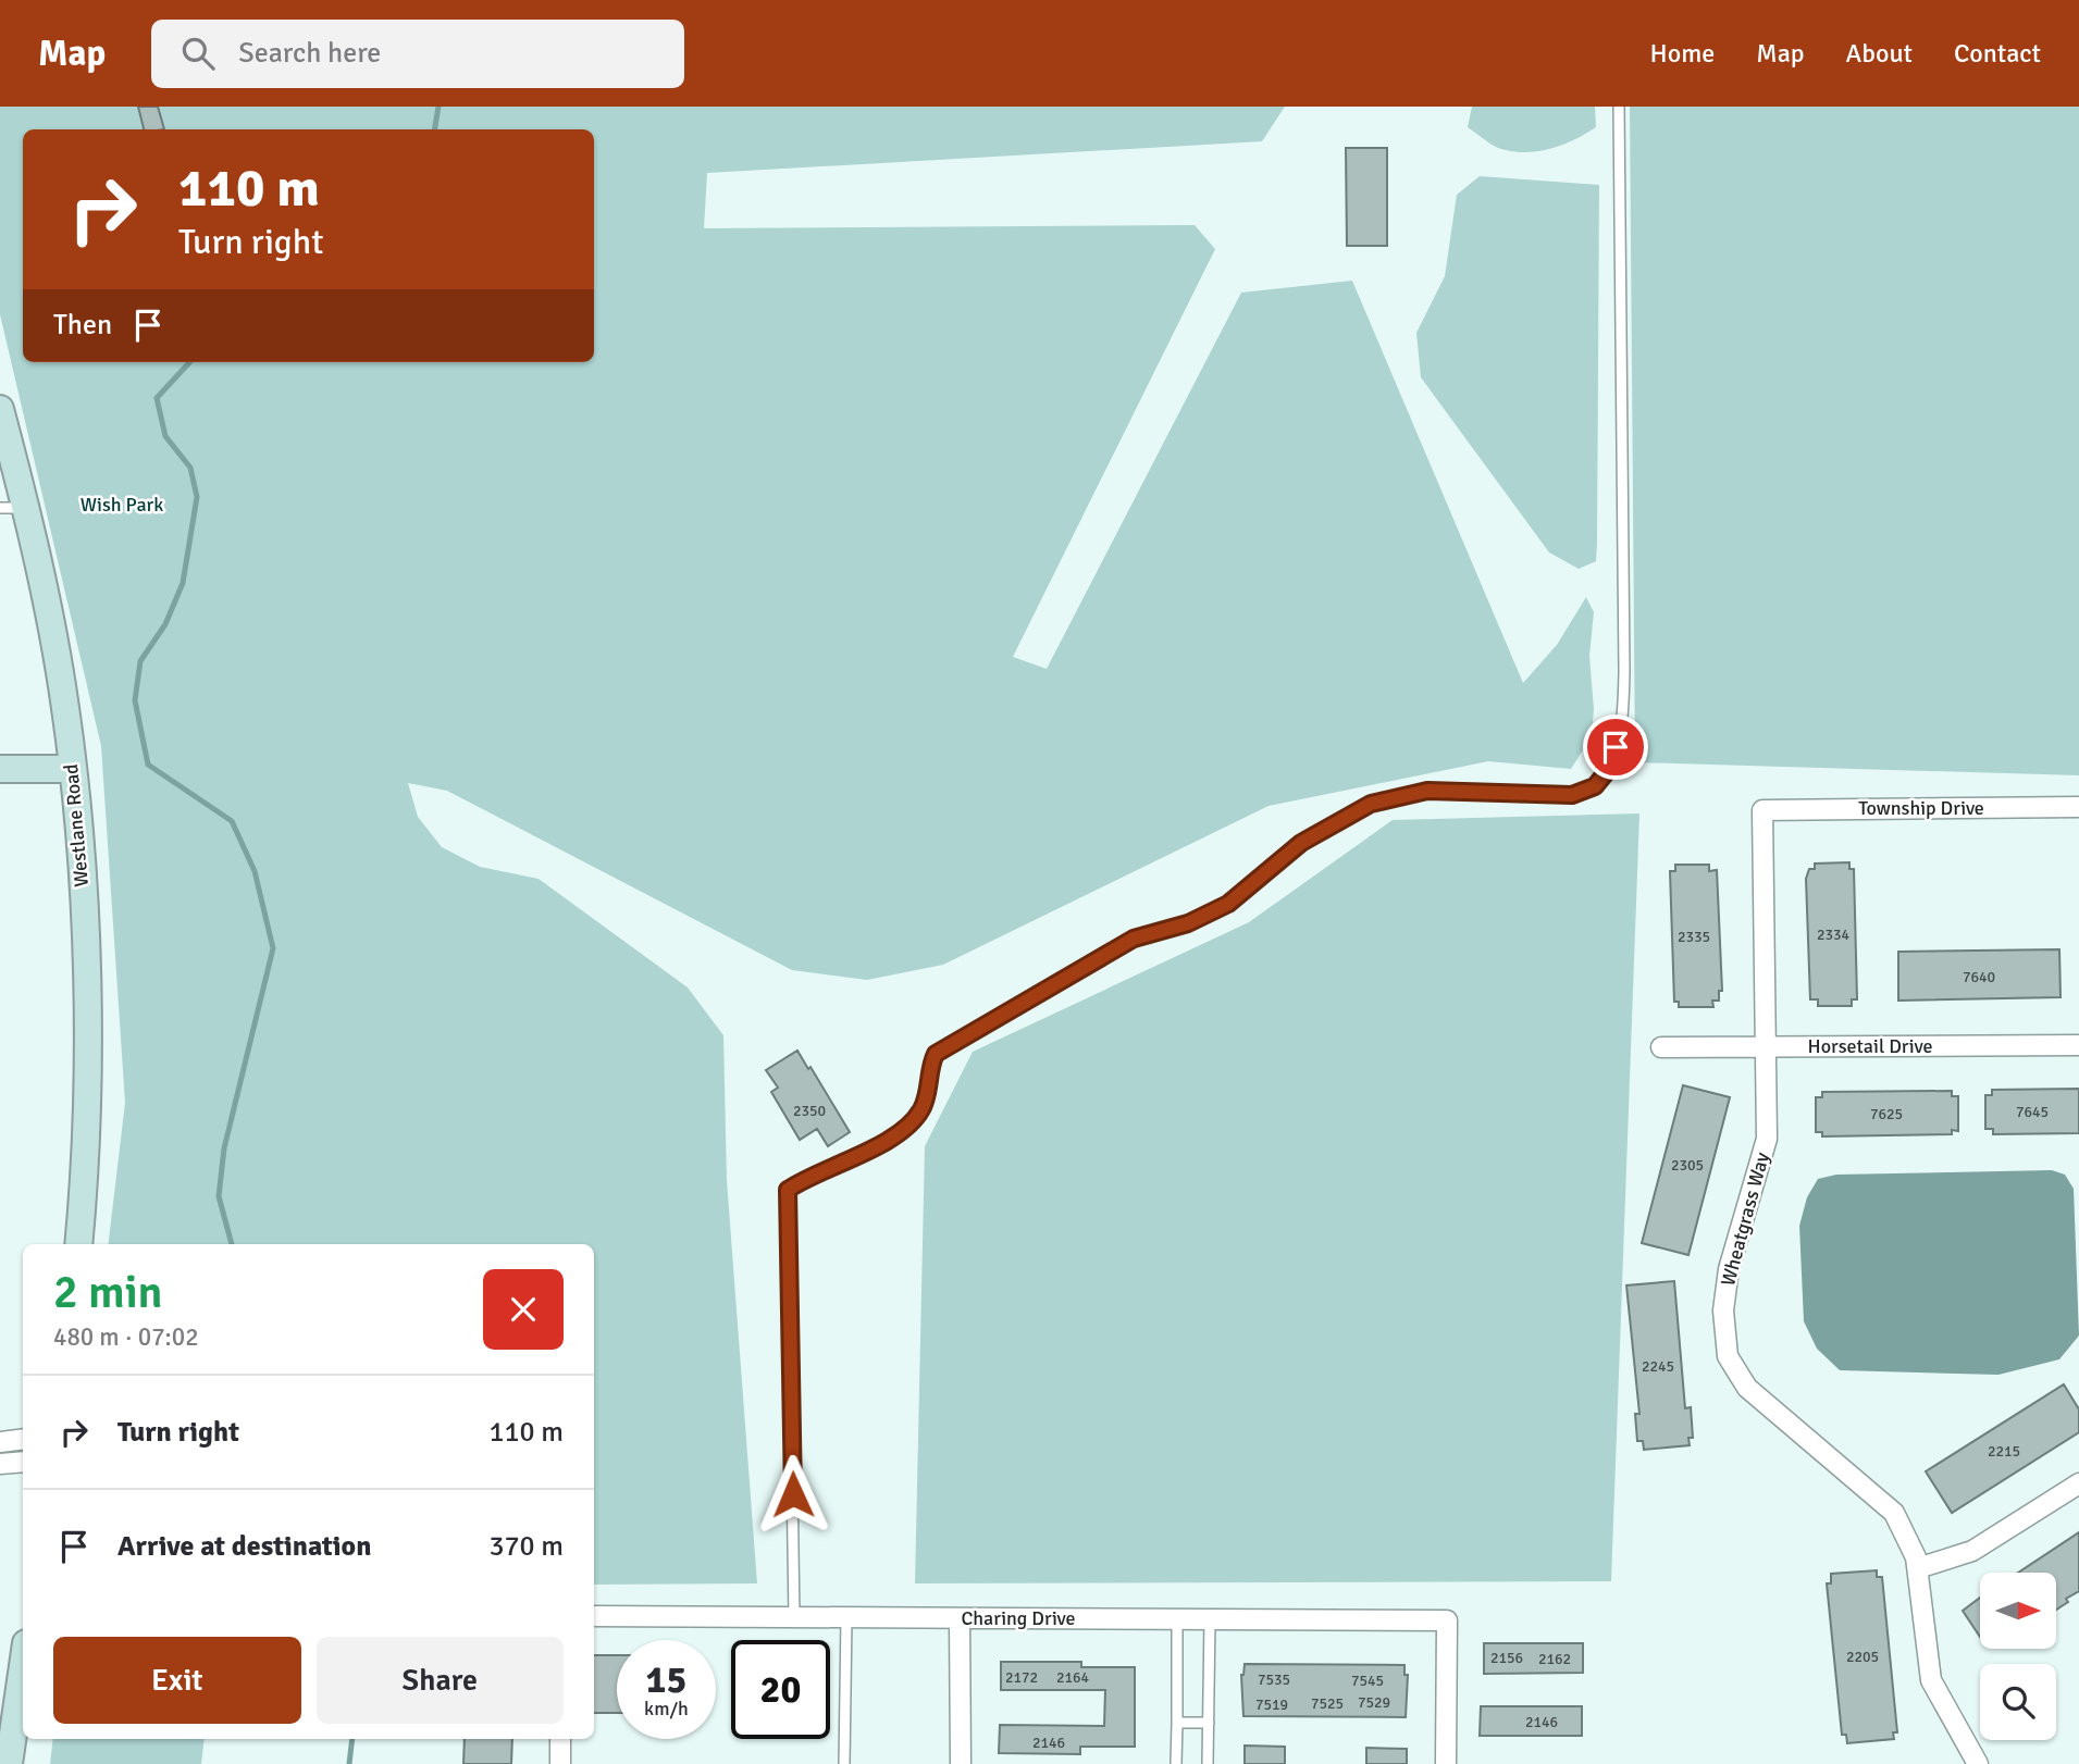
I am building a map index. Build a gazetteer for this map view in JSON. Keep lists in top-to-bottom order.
{
  "streets": {
    "main road": ["Westlane Road"],
    "street": [
      "Township Drive",
      "Horsetail Drive",
      "Wheatgrass Way",
      "Charing Drive"
    ]
  },
  "crossings": [
    ["Township Drive", "Wheatgrass Way"],
    ["Horsetail Drive", "Wheatgrass Way"]
  ],
  "parks": ["Wish Park"],
  "house_numbers": [
    "2334",
    "2335",
    "7640",
    "2350",
    "7645",
    "7625",
    "2305",
    "2245",
    "2215",
    "2205",
    "2156",
    "2162",
    "2172",
    "2164",
    "7535",
    "7545",
    "7529",
    "7525",
    "7519",
    "2146",
    "2146"
  ],
  "north": "right",
  "page": {
    "header": "Map",
    "search": "Search here",
    "nav": [
      "Home",
      "Map",
      "About",
      "Contact"
    ],
    "turn": ["110 m", "Turn right"],
    "then": "Then",
    "heading": ["2 min", "480 m · 07:02"],
    "list": [
      {
        "name": "Turn right",
        "value": "110 m"
      },
      {
        "name": "Arrive at destination",
        "value": "370 m"
      }
    ],
    "buttons": ["Exit", "Share"],
    "speed": "15 km/h",
    "limit": "20"
  }
}
